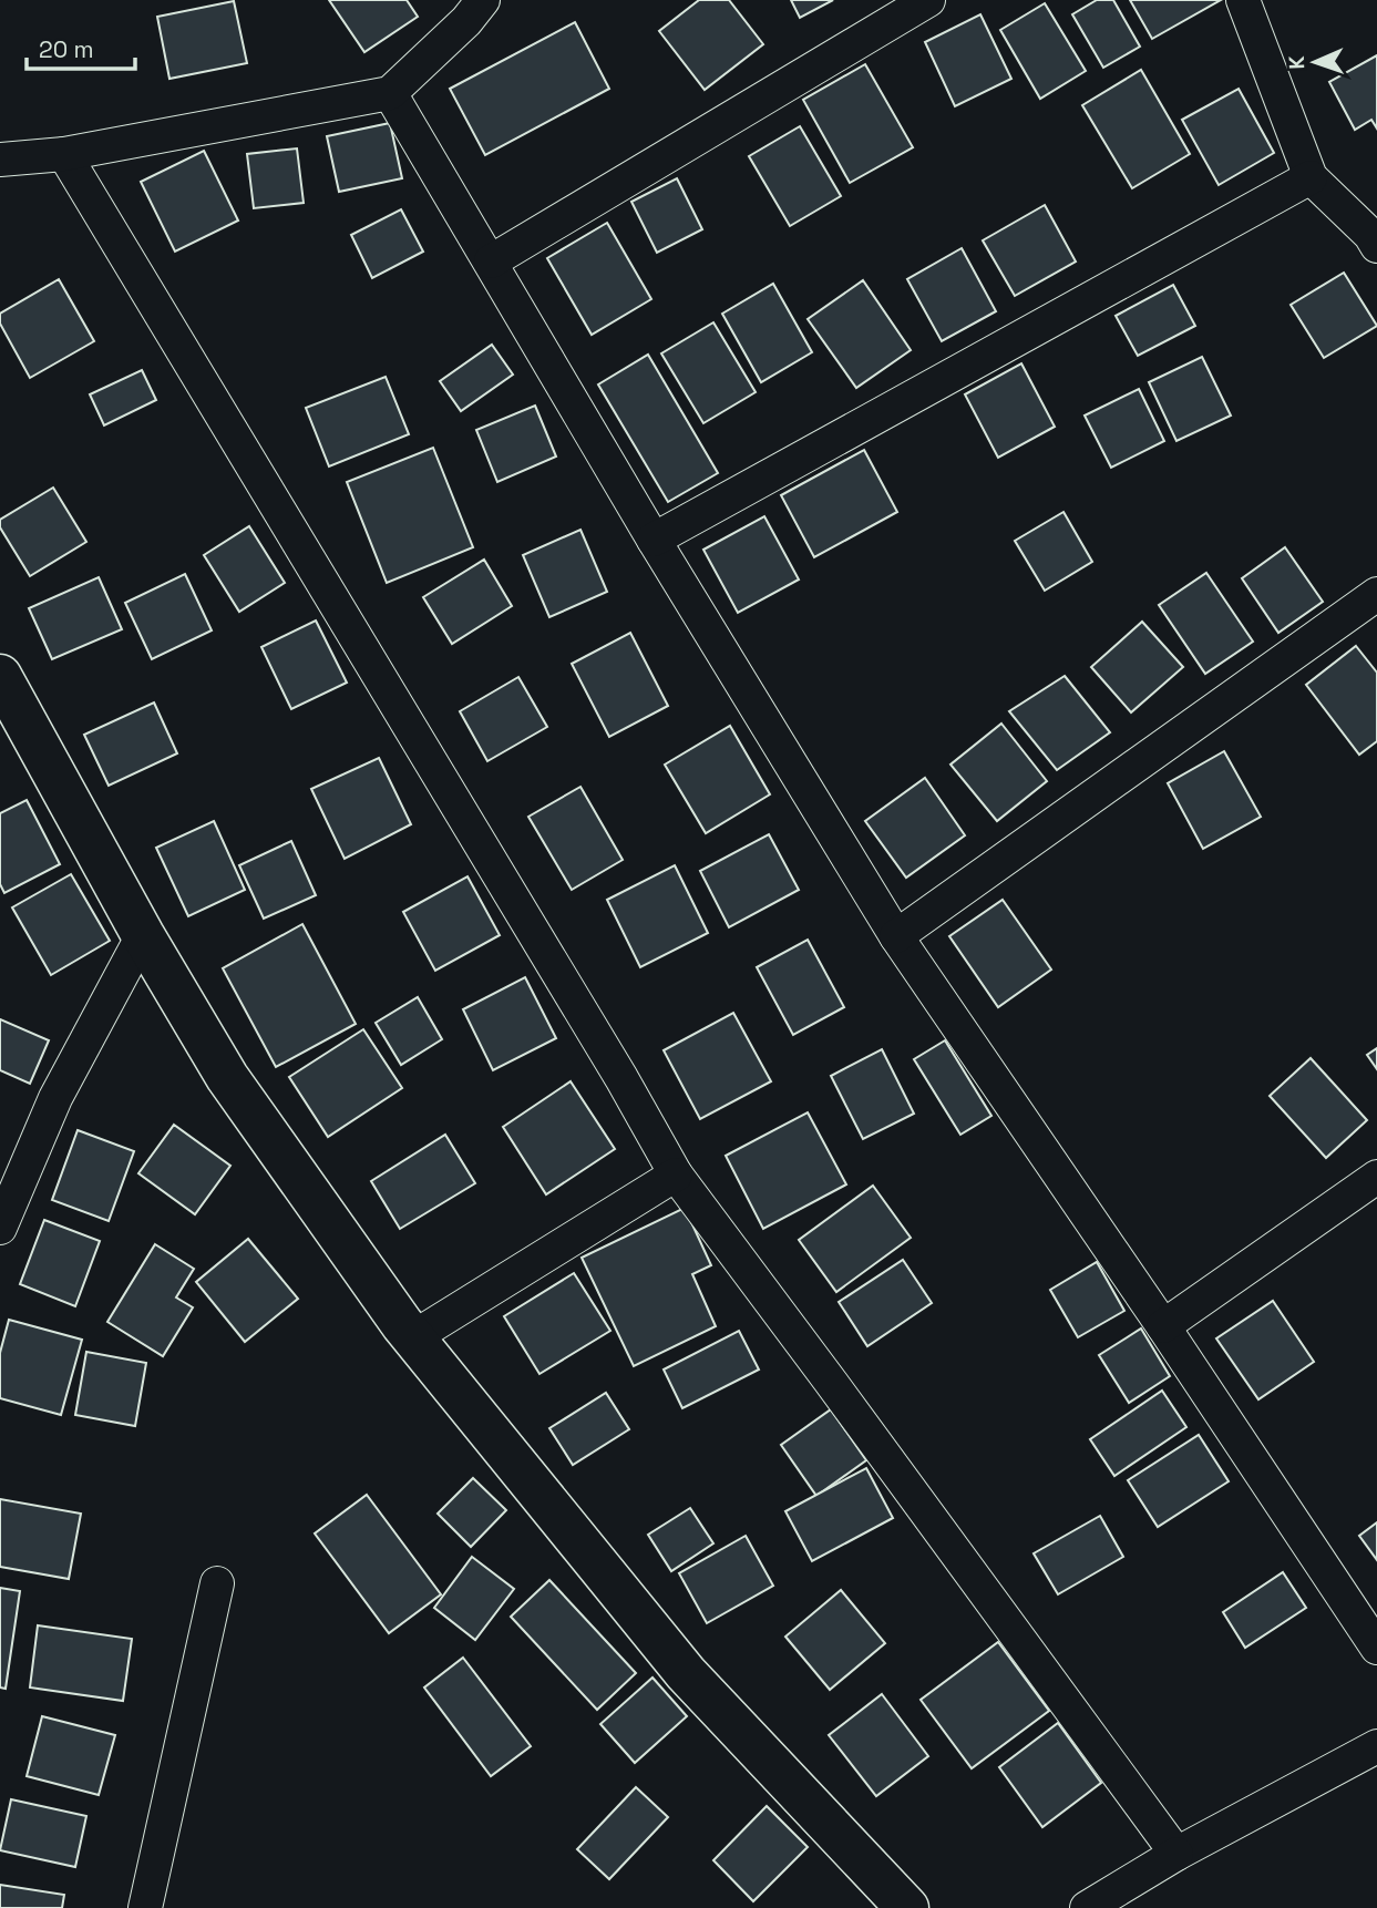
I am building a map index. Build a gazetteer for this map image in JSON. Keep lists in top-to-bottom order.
{
  "scale_bar": "20 m",
  "north": "left"
}
